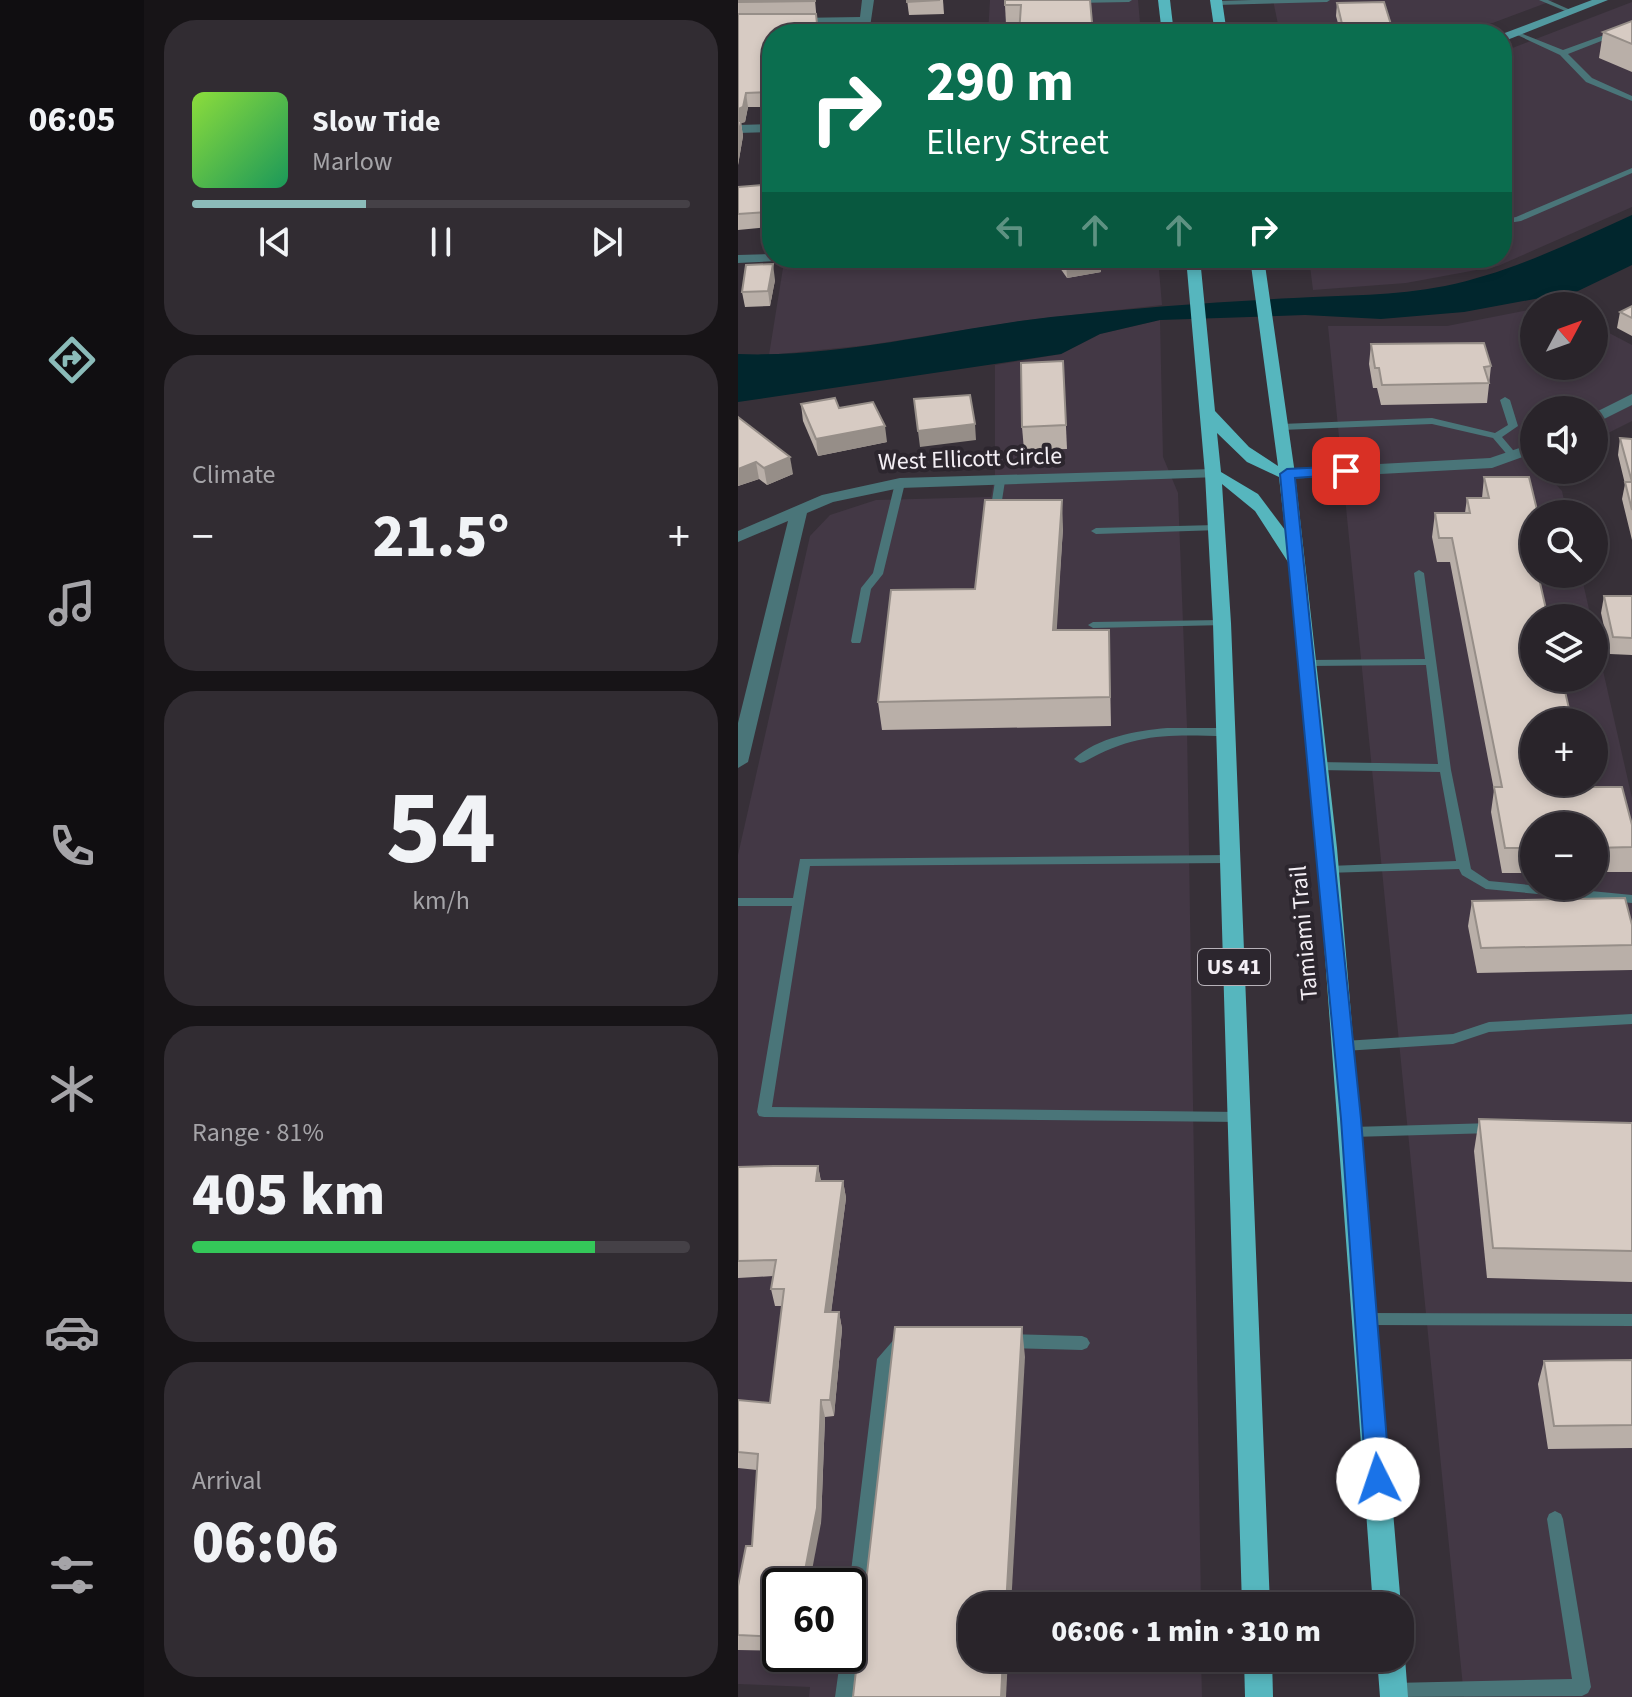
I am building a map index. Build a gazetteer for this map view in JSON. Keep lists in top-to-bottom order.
{
  "streets": {
    "main road": ["Tamiami Trail", "US 41"],
    "street": ["West Ellicott Circle"]
  },
  "crossings": [
    ["West Ellicott Circle", "US 41"]
  ],
  "north": "top right",
  "page": {
    "tabs": "06:05",
    "turn": ["290 m", "Ellery Street"],
    "song": ["Slow Tide", "Marlow"],
    "map_buttons": ["+", "−"],
    "tile": [
      "Climate",
      ["54", "km/h"],
      ["Range · 81%", "405 km"],
      ["Arrival", "06:06"]
    ],
    "heat": ["−", "21.5°", "+"],
    "limit": "60",
    "trip": "06:06 · 1 min · 310 m"
  }
}
